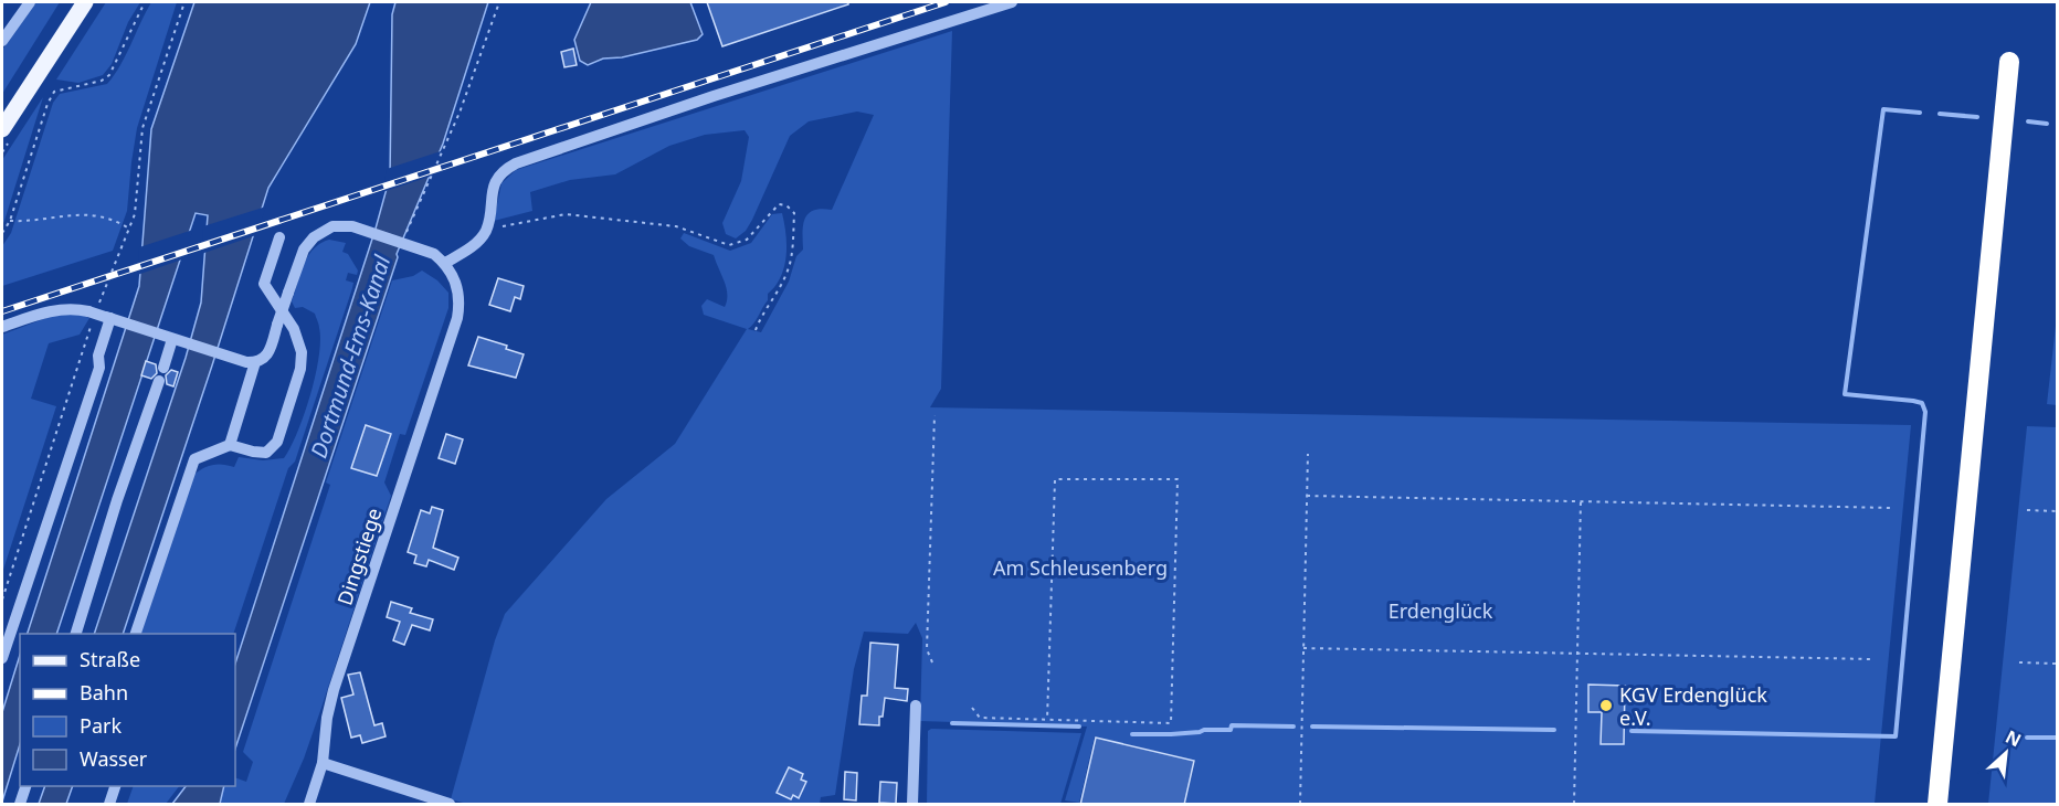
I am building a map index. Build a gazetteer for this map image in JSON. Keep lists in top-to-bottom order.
{
  "streets": {
    "street": ["Dingstiege"]
  },
  "water": ["Dortmund-Ems-Kanal"],
  "parks": ["Am Schleusenberg", "Erdenglück"],
  "places": ["KGV Erdenglück e.V."],
  "legend": [
    "Straße",
    "Bahn",
    "Park",
    "Wasser"
  ],
  "north": "top right"
}
